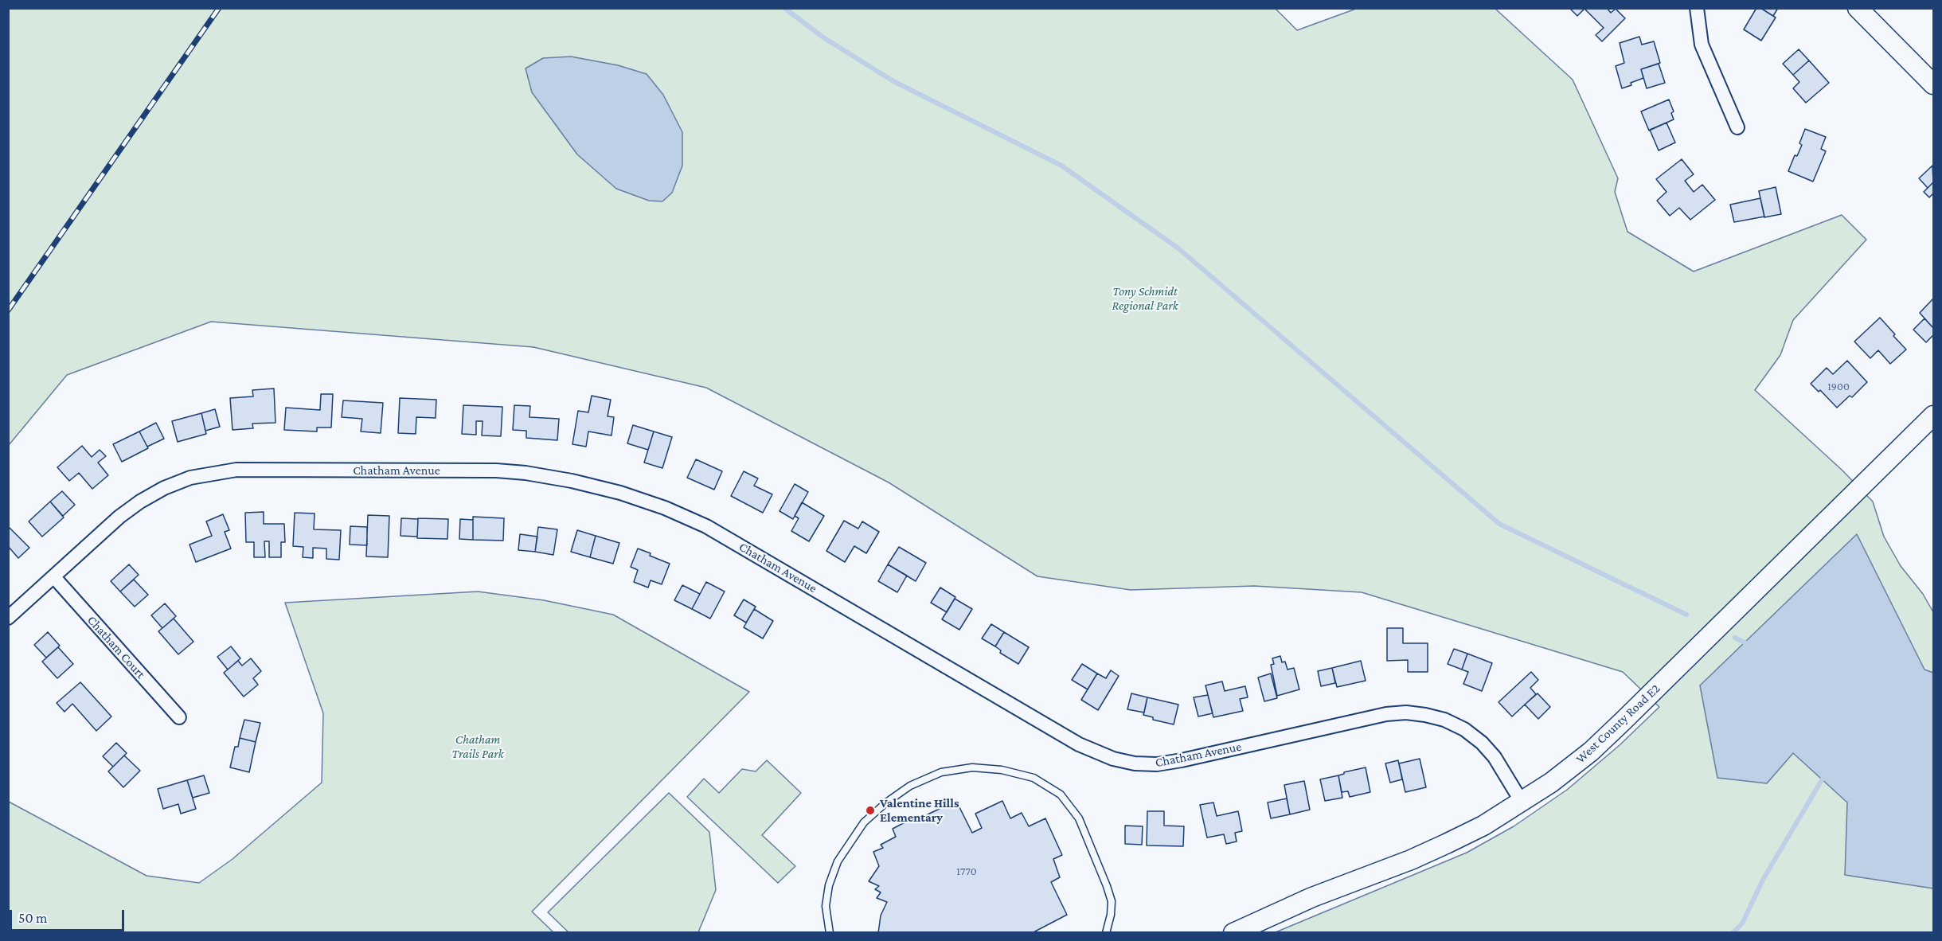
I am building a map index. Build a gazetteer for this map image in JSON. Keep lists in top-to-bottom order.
{
  "streets": {
    "street": ["Chatham Avenue", "Chatham Court", "West County Road E2"]
  },
  "crossings": [
    ["Chatham Avenue", "Chatham Court"],
    ["Chatham Avenue", "West County Road E2"]
  ],
  "parks": ["Tony Schmidt Regional Park", "Chatham Trails Park"],
  "places": ["Valentine Hills Elementary"],
  "house_numbers": ["1900", "1770"],
  "scale_bar": "50 m"
}
